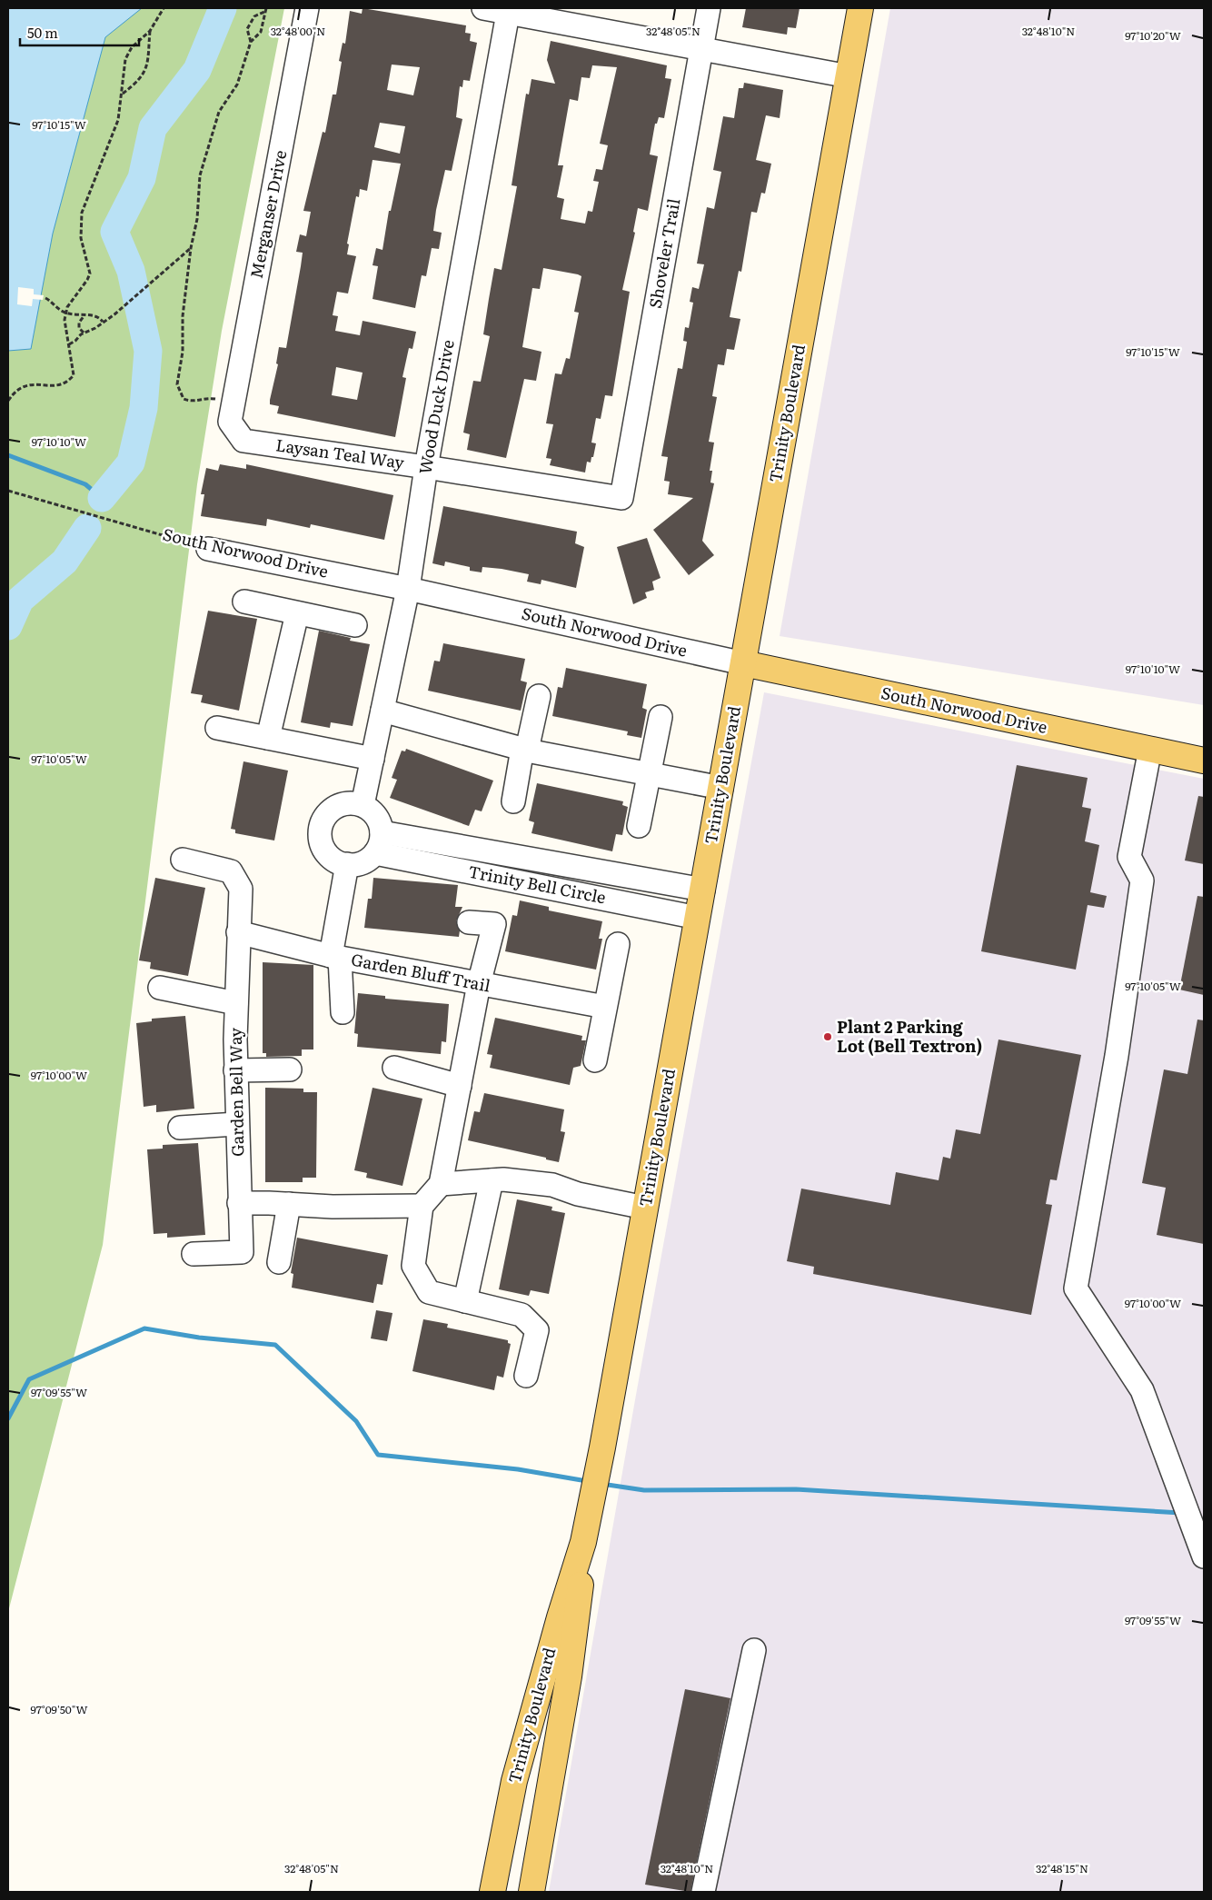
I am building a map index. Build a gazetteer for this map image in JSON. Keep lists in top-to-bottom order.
{
  "streets": {
    "main road": ["Trinity Boulevard", "South Norwood Drive"],
    "street": [
      "Merganser Drive",
      "Shoveler Trail",
      "Wood Duck Drive",
      "Laysan Teal Way",
      "Trinity Bell Circle",
      "Garden Bluff Trail",
      "Garden Bell Way"
    ]
  },
  "crossings": [
    ["Merganser Drive", "Laysan Teal Way"],
    ["Shoveler Trail", "Laysan Teal Way"],
    ["Wood Duck Drive", "Laysan Teal Way"],
    ["Wood Duck Drive", "South Norwood Drive"],
    ["Wood Duck Drive", "Trinity Bell Circle"],
    ["Trinity Boulevard", "South Norwood Drive"],
    ["Trinity Boulevard", "Trinity Bell Circle"],
    ["Garden Bluff Trail", "Garden Bell Way"]
  ],
  "places": ["Plant 2 Parking Lot (Bell Textron)"],
  "scale_bar": "50 m",
  "coordinates": [
    "32°48'00\"N",
    "32°48'05\"N",
    "32°48'10\"N",
    "97°10'20\"W",
    "97°10'15\"W",
    "97°10'10\"W",
    "97°10'05\"W",
    "97°10'00\"W",
    "97°09'55\"W",
    "97°09'50\"W",
    "32°48'15\"N"
  ]
}
